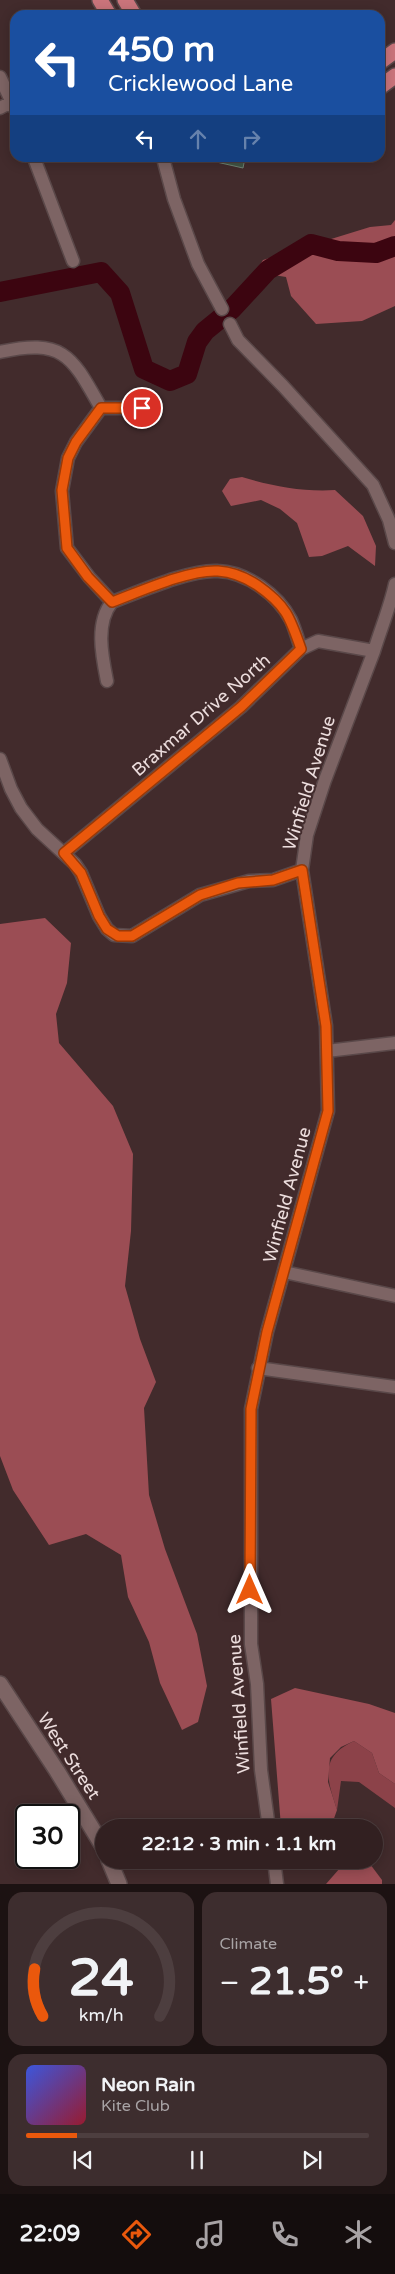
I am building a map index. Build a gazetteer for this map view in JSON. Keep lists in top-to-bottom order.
{
  "streets": {
    "street": ["Braxmar Drive North", "Winfield Avenue", "West Street"]
  },
  "crossings": [
    ["Braxmar Drive North", "Winfield Avenue"]
  ],
  "page": {
    "turn": ["450 m", "Cricklewood Lane"],
    "limit": "30",
    "trip": "22:12 · 3 min · 1.1 km",
    "tile": "Climate",
    "heat": ["−", "21.5°", "+"],
    "song": ["Neon Rain", "Kite Club"],
    "tabs": "22:09",
    "gauge": ["24", "km/h"]
  }
}
